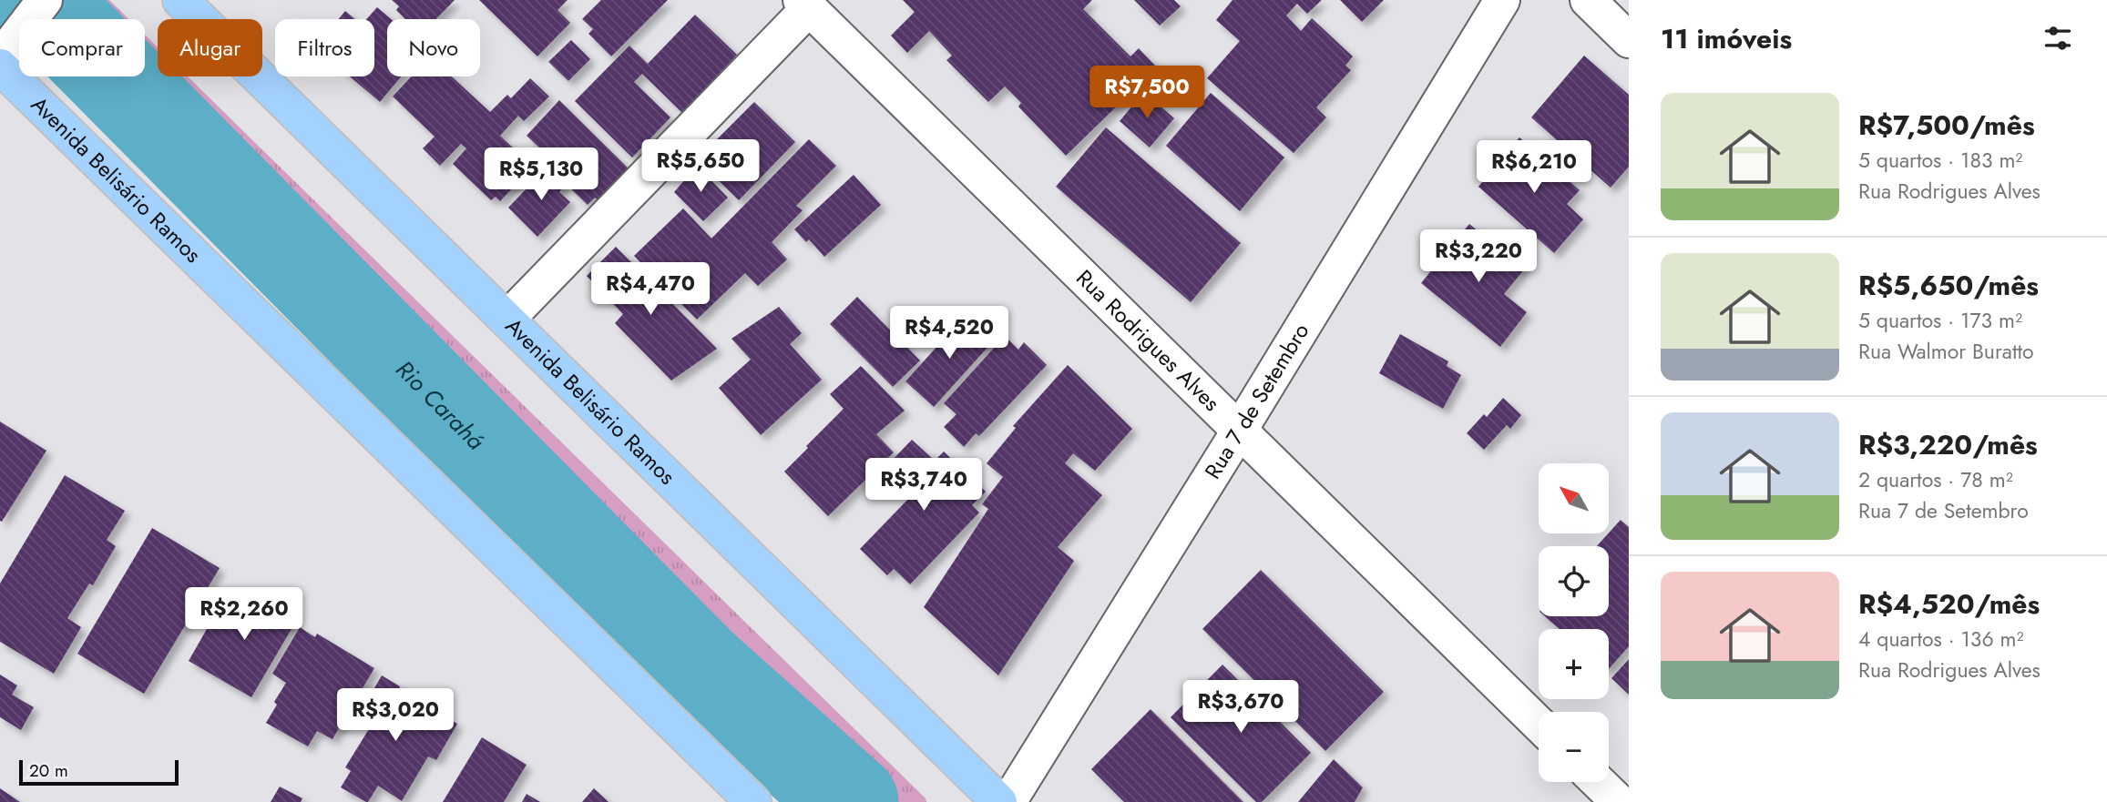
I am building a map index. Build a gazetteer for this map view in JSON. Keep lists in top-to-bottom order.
{
  "streets": {
    "main road": ["Avenida Belisário Ramos"],
    "street": ["Rua Rodrigues Alves", "Rua 7 de Setembro"]
  },
  "crossings": [
    ["Rua Rodrigues Alves", "Rua 7 de Setembro"]
  ],
  "water": ["Rio Carahá"],
  "scale_bar": "20 m",
  "north": "top left",
  "page": {
    "heading": "11 imóveis",
    "chip": [
      "Comprar",
      "Alugar",
      "Filtros",
      "Novo"
    ],
    "price": [
      "R$7,500",
      "R$5,650",
      "R$6,210",
      "R$5,130",
      "R$3,220",
      "R$4,470",
      "R$4,520",
      "R$3,740",
      "R$2,260",
      "R$3,670",
      "R$3,020"
    ],
    "list": [
      {
        "name": "R$7,500/mês",
        "note": "5 quartos · 183 m² · Rua Rodrigues Alves"
      },
      {
        "name": "R$5,650/mês",
        "note": "5 quartos · 173 m² · Rua Walmor Buratto"
      },
      {
        "name": "R$3,220/mês",
        "note": "2 quartos · 78 m² · Rua 7 de Setembro"
      },
      {
        "name": "R$4,520/mês",
        "note": "4 quartos · 136 m² · Rua Rodrigues Alves"
      }
    ],
    "map_buttons": ["+", "−"],
    "scale": "20 m"
  }
}
